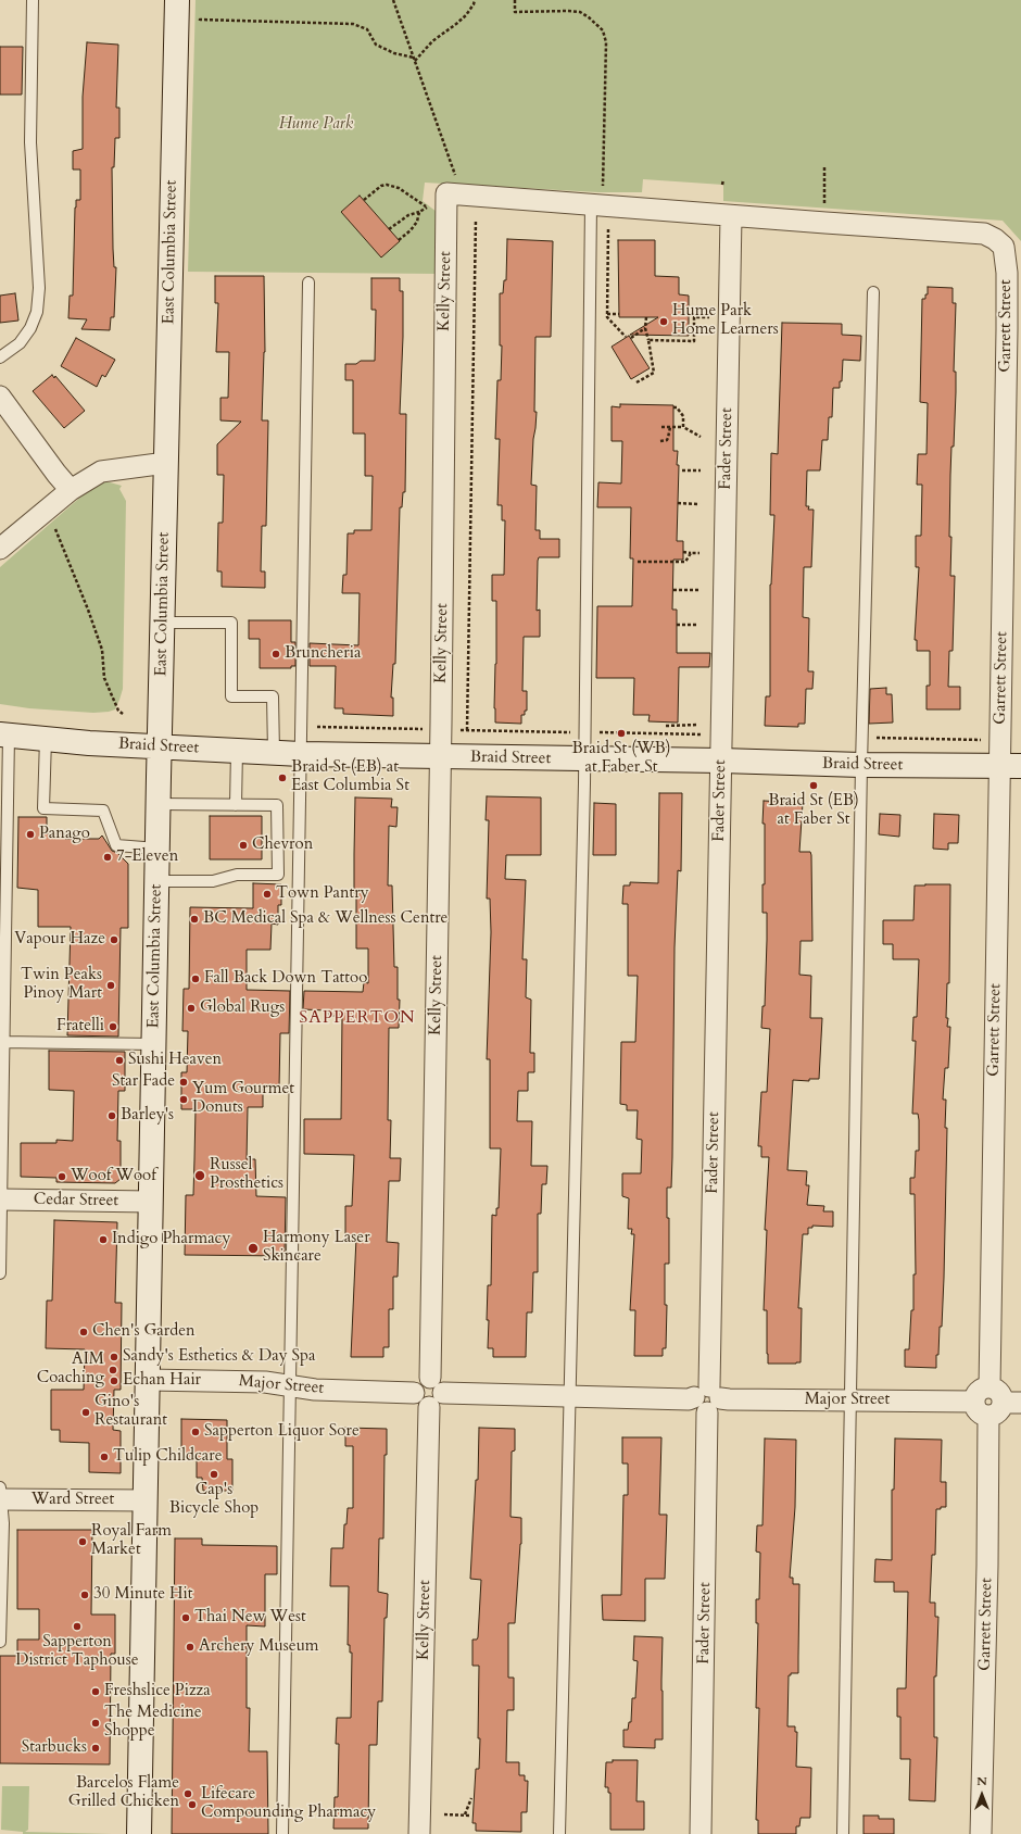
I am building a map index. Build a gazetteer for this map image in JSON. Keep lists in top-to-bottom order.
{
  "streets": {
    "main road": ["East Columbia Street", "Braid Street"],
    "street": [
      "Kelly Street",
      "Garrett Street",
      "Fader Street",
      "Cedar Street",
      "Major Street",
      "Ward Street"
    ]
  },
  "crossings": [
    ["East Columbia Street", "Braid Street"],
    ["East Columbia Street", "Cedar Street"],
    ["East Columbia Street", "Major Street"],
    ["East Columbia Street", "Ward Street"],
    ["Kelly Street", "Braid Street"],
    ["Kelly Street", "Major Street"],
    ["Garrett Street", "Fader Street"],
    ["Garrett Street", "Braid Street"],
    ["Garrett Street", "Major Street"],
    ["Fader Street", "Braid Street"],
    ["Fader Street", "Major Street"]
  ],
  "districts": ["SAPPERTON"],
  "parks": ["Hume Park"],
  "places": [
    "Hume Park Home Learners",
    "Bruncheria",
    "Braid St (WB) at Faber St",
    "Braid St (EB) at East Columbia St",
    "Braid St (EB) at Faber St",
    "Panago",
    "Chevron",
    "7-Eleven",
    "Town Pantry",
    "BC Medical Spa & Wellness Centre",
    "Vapour Haze",
    "Fall Back Down Tattoo",
    "Twin Peaks Pinoy Mart",
    "Global Rugs",
    "Fratelli",
    "Sushi Heaven",
    "Star Fade",
    "Yum Gourmet Donuts",
    "Barley's",
    "Russel Prosthetics",
    "Woof Woof",
    "Indigo Pharmacy",
    "Harmony Laser Skincare",
    "Chen's Garden",
    "Sandy's Esthetics & Day Spa",
    "AIM Coaching",
    "Echan Hair",
    "Gino's Restaurant",
    "Sapperton Liquor Sore",
    "Tulip Childcare",
    "Cap's Bicycle Shop",
    "Royal Farm Market",
    "30 Minute Hit",
    "Thai New West",
    "Sapperton District Taphouse",
    "Archery Museum",
    "Freshslice Pizza",
    "The Medicine Shoppe",
    "Starbucks",
    "Barcelos Flame Grilled Chicken",
    "Lifecare Compounding Pharmacy"
  ],
  "north": "top"
}
